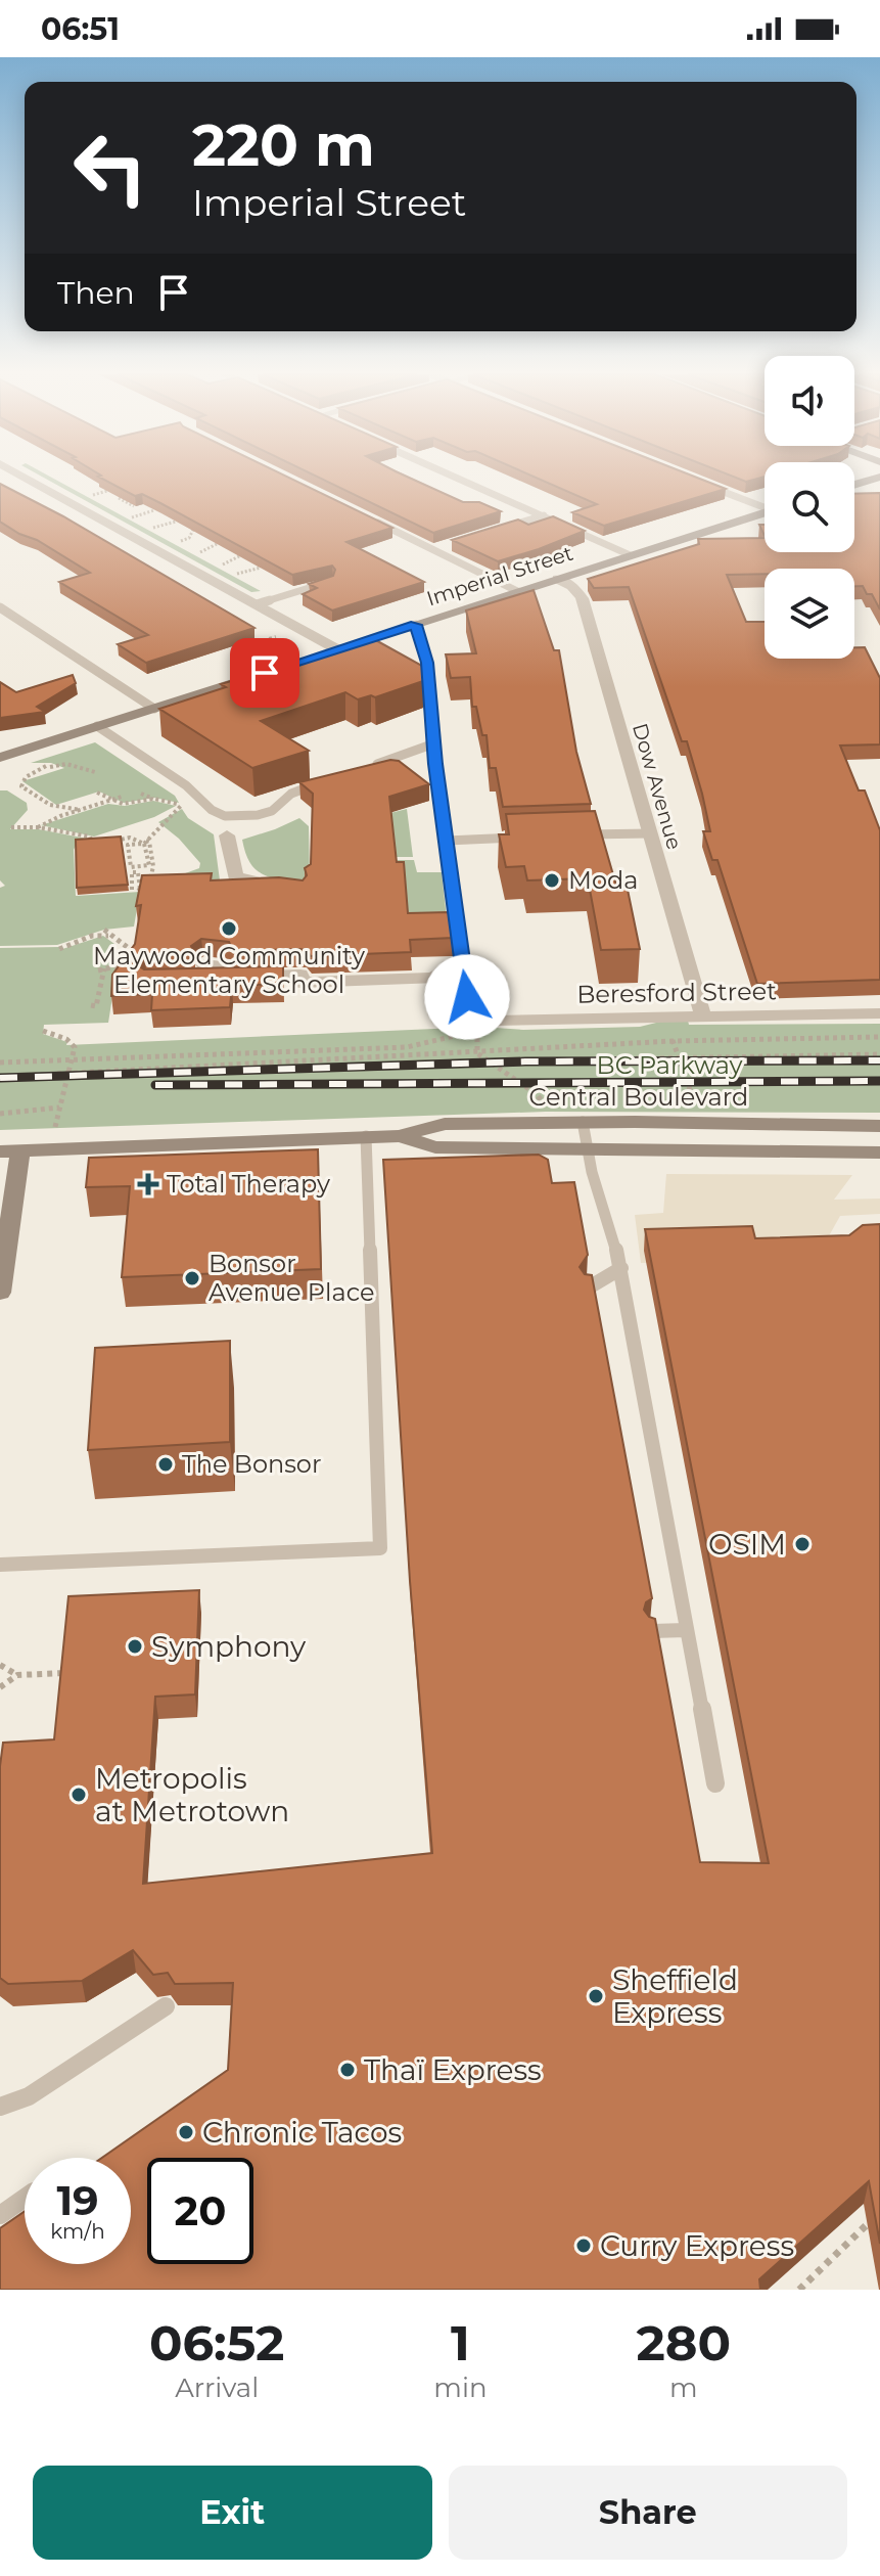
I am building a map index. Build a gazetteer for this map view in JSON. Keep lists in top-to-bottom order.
{
  "streets": {
    "street": [
      "Imperial Street",
      "Dow Avenue",
      "Beresford Street",
      "Central Boulevard"
    ]
  },
  "crossings": [
    ["Imperial Street", "Dow Avenue"],
    ["Dow Avenue", "Beresford Street"]
  ],
  "parks": ["BC Parkway"],
  "places": {
    "other": [
      "Moda",
      "Maywood Community Elementary School",
      "Bonsor Avenue Place",
      "The Bonsor",
      "OSIM",
      "Symphony",
      "Metropolis at Metrotown",
      "Sheffield Express",
      "Thaï Express",
      "Chronic Tacos",
      "Curry Express"
    ],
    "health": ["Total Therapy"]
  },
  "page": {
    "status": "06:51",
    "turn": ["220 m", "Imperial Street"],
    "then": "Then",
    "speed": "19 km/h",
    "limit": "20",
    "eta": [
      "06:52",
      "Arrival",
      "1",
      "min",
      "280",
      "m"
    ],
    "buttons": ["Exit", "Share"]
  }
}
